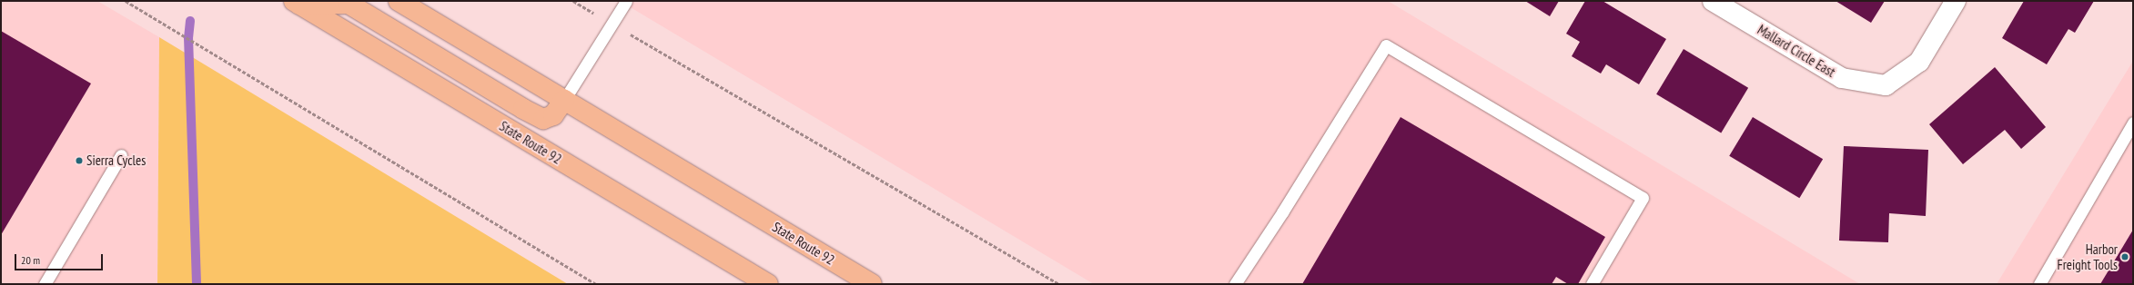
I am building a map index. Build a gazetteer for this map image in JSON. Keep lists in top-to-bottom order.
{
  "streets": {
    "main road": ["State Route 92"],
    "street": ["Mallard Circle East"]
  },
  "places": ["Sierra Cycles", "Harbor Freight Tools"],
  "scale_bar": "20 m"
}
